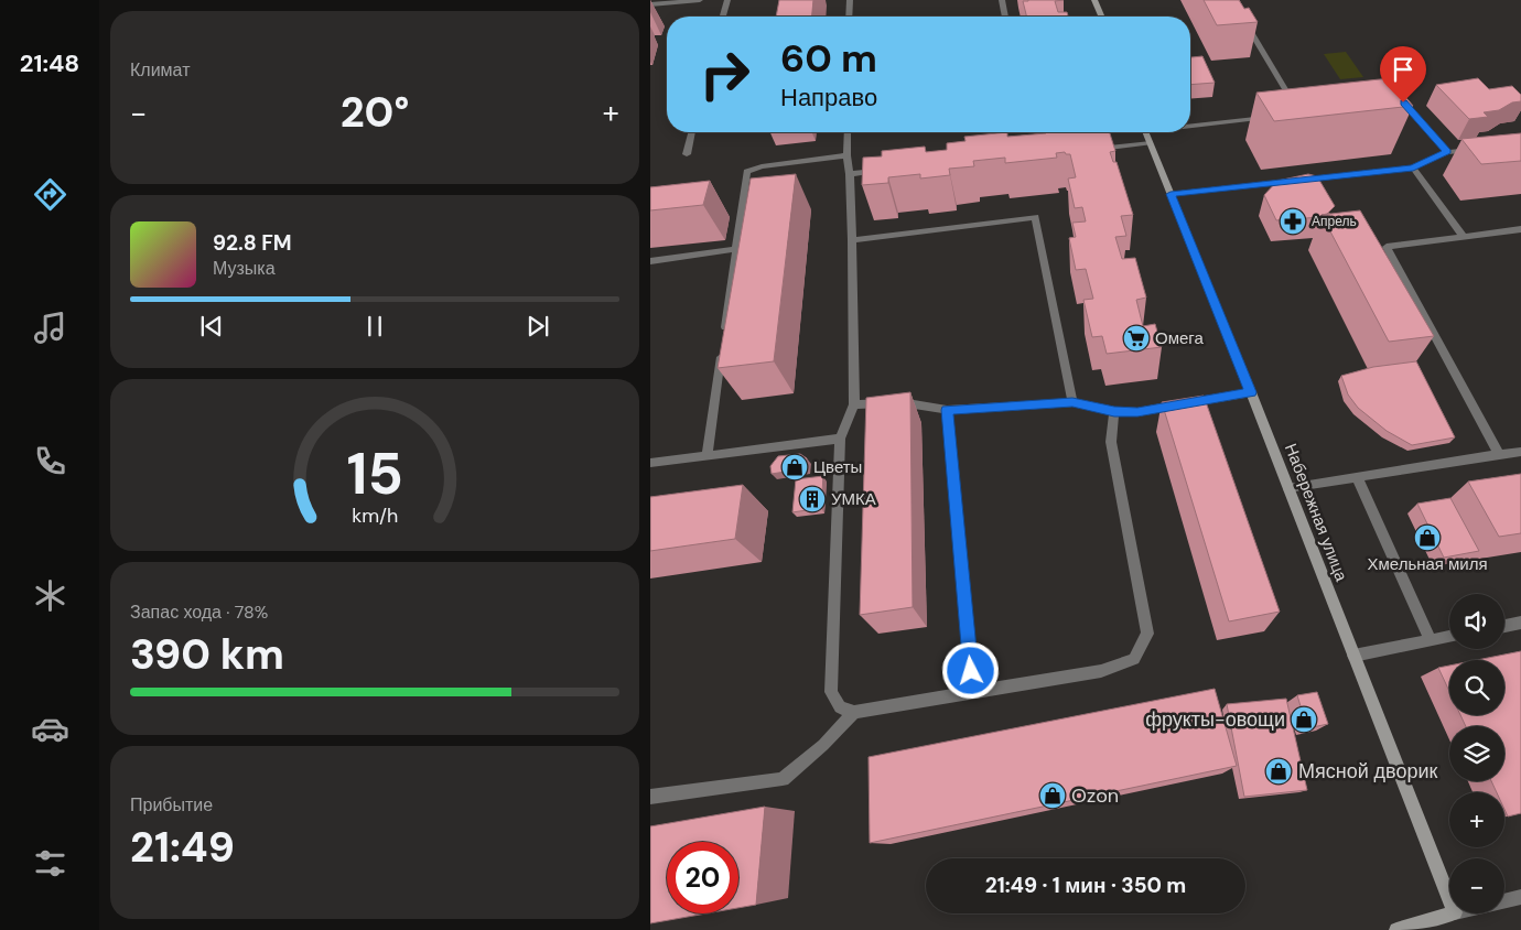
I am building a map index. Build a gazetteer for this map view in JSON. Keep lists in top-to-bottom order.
{
  "streets": {
    "street": ["Набережная улица"]
  },
  "places": {
    "pharmacy": ["Апрель"],
    "supermarket": ["Омега"],
    "shop": [
      "Цветы",
      "Хмельная миля",
      "фрукты-овощи",
      "Мясной дворик",
      "Ozon"
    ],
    "building": ["УМКА"]
  },
  "page": {
    "tabs": "21:48",
    "tile": [
      "Климат",
      ["Запас хода · 78%", "390 km"],
      ["Прибытие", "21:49"]
    ],
    "turn": ["60 m", "Направо"],
    "heat": ["−", "20°", "+"],
    "song": ["92.8 FM", "Музыка"],
    "map_buttons": ["+", "−"],
    "limit": "20",
    "trip": "21:49 · 1 мин · 350 m",
    "gauge": ["15", "km/h"]
  }
}
